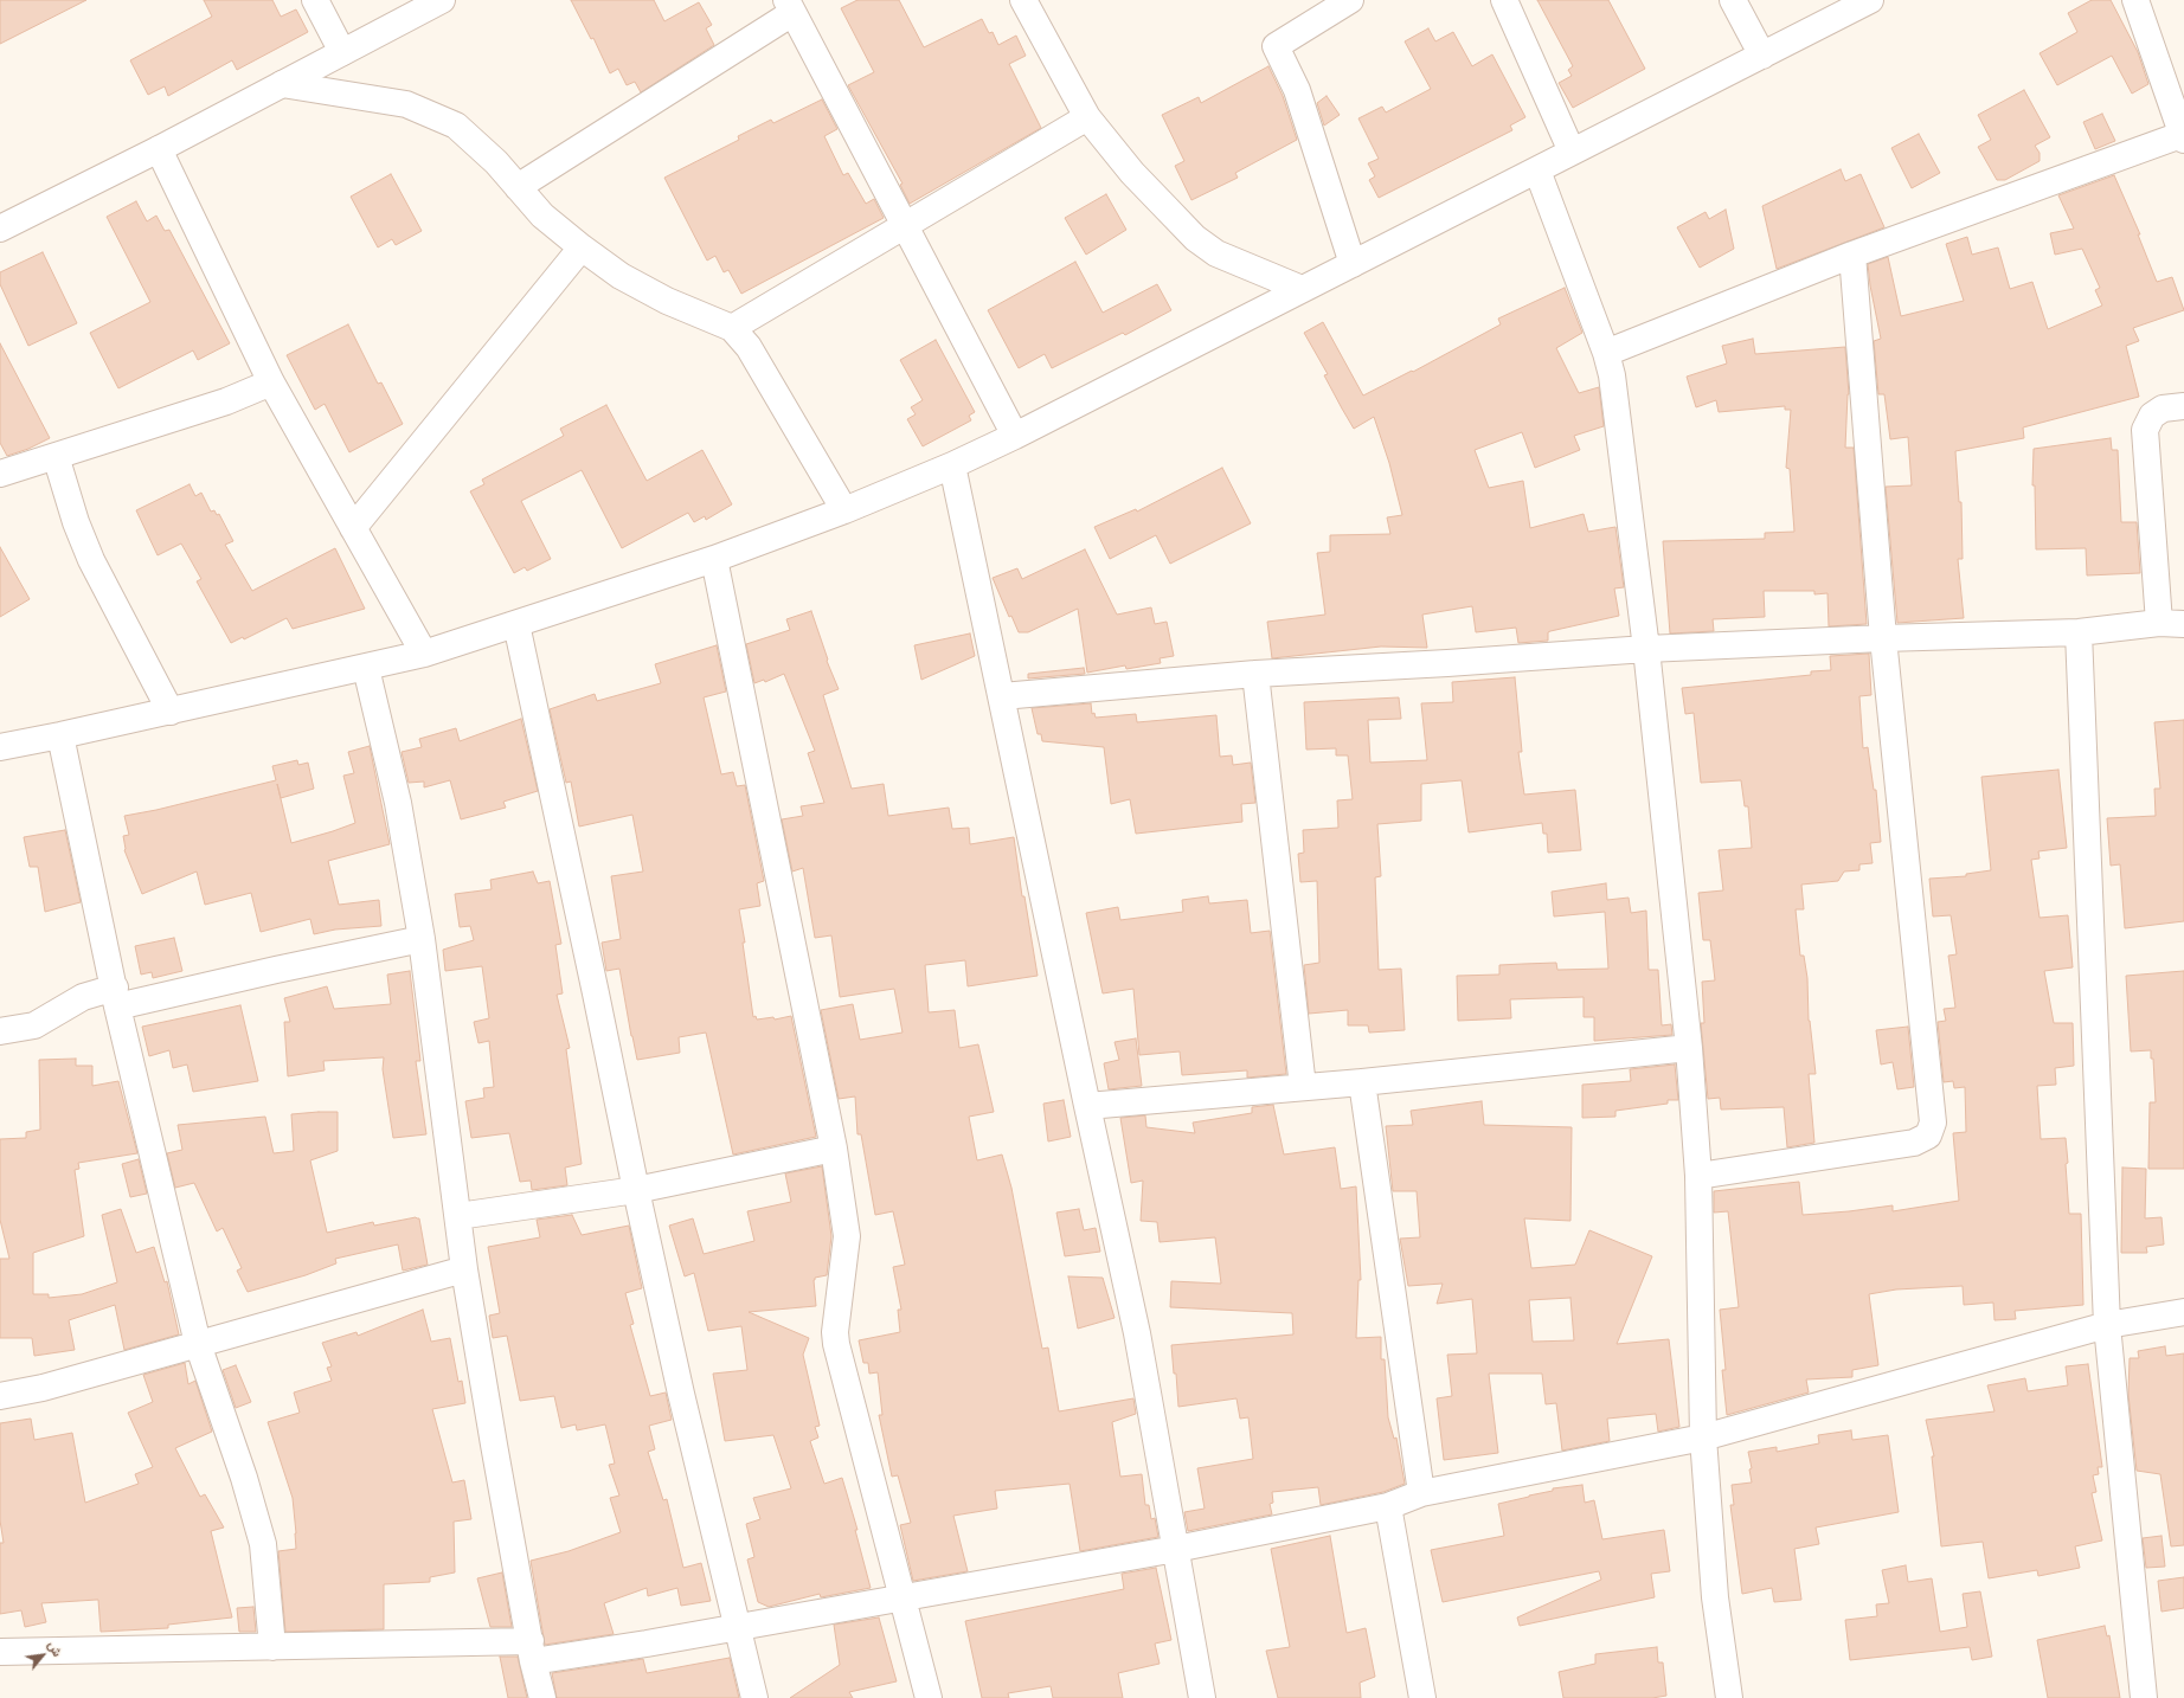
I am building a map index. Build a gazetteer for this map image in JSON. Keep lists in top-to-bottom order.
{
  "north": "top right"
}
